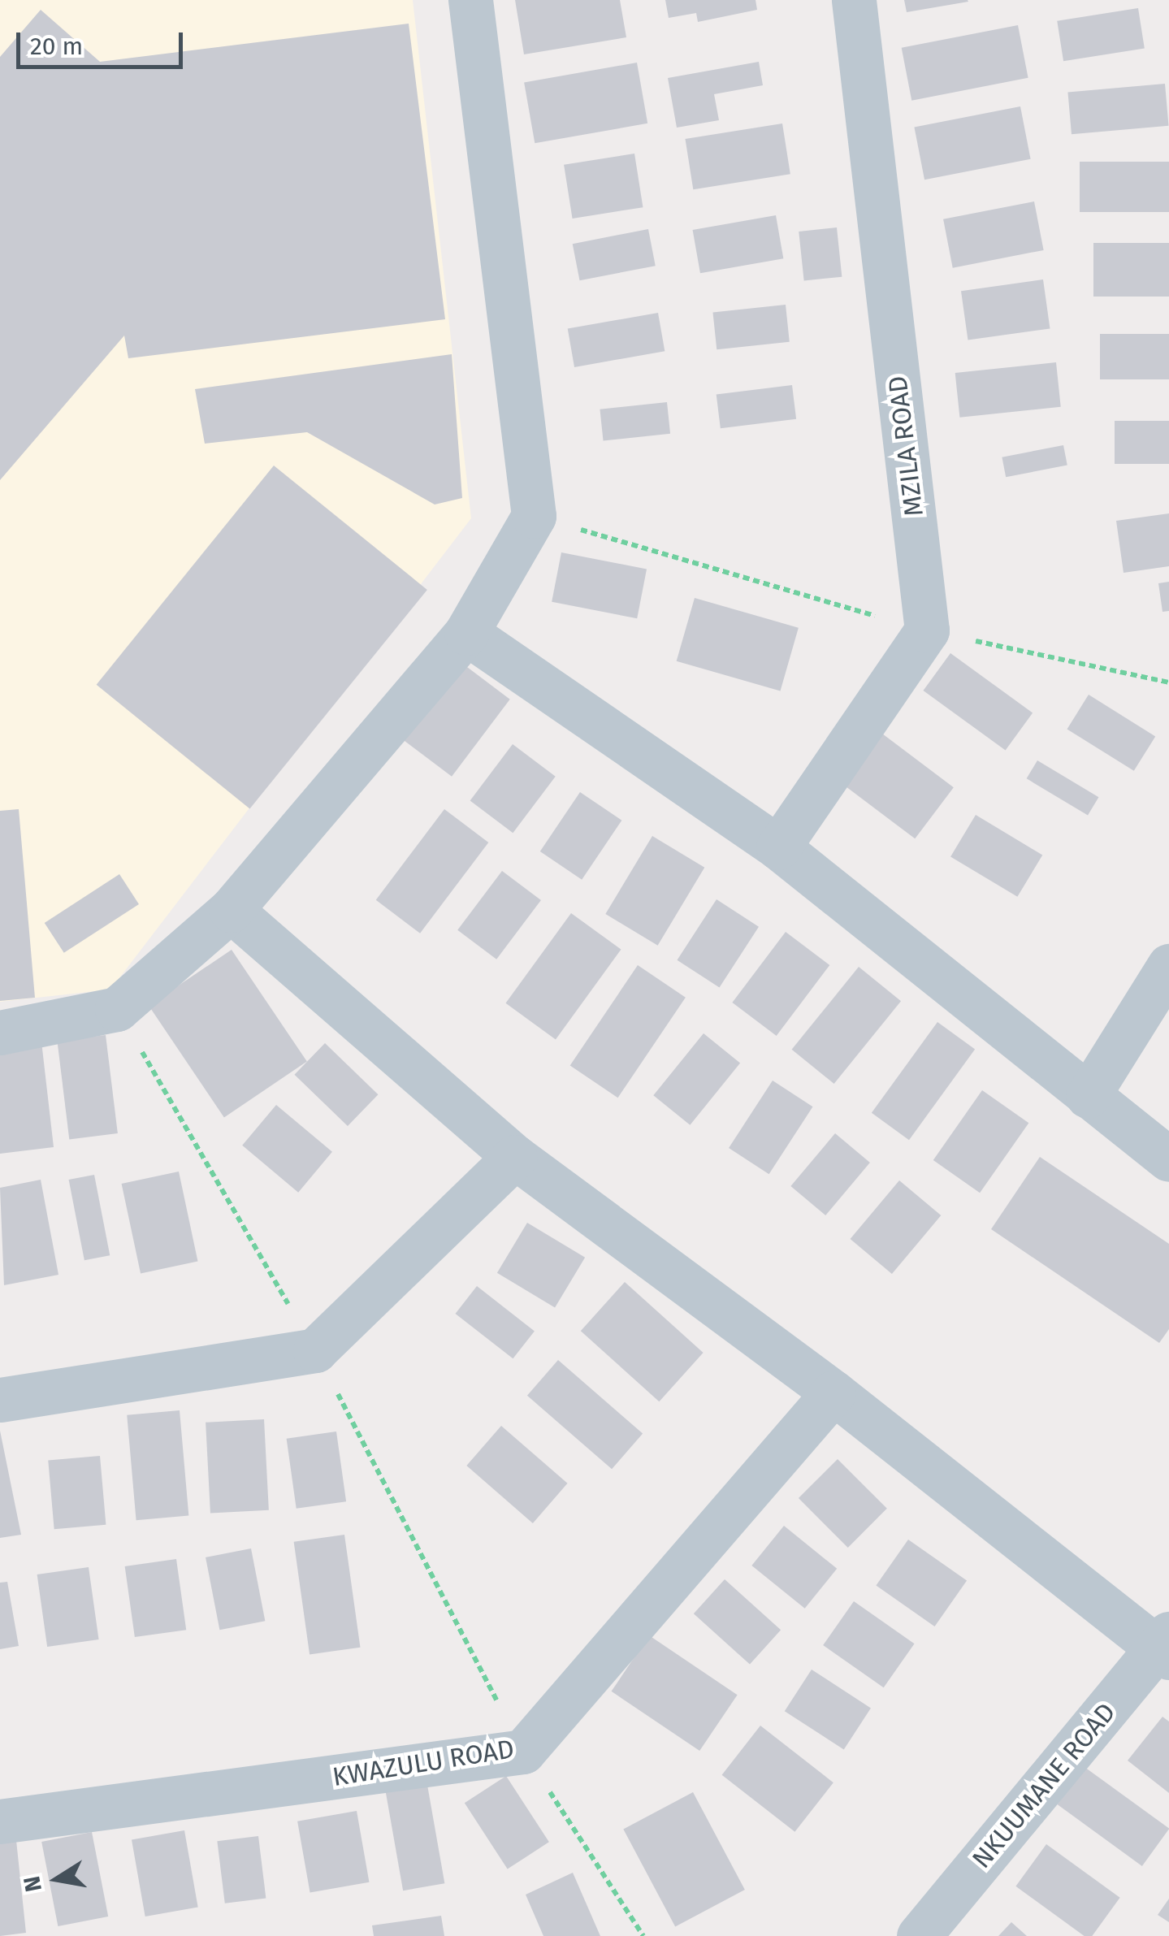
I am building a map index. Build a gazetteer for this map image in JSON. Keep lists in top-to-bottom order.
{
  "streets": {
    "street": ["MZILA ROAD", "KWAZULU ROAD", "NKUUMANE ROAD"]
  },
  "scale_bar": "20 m",
  "north": "left"
}
